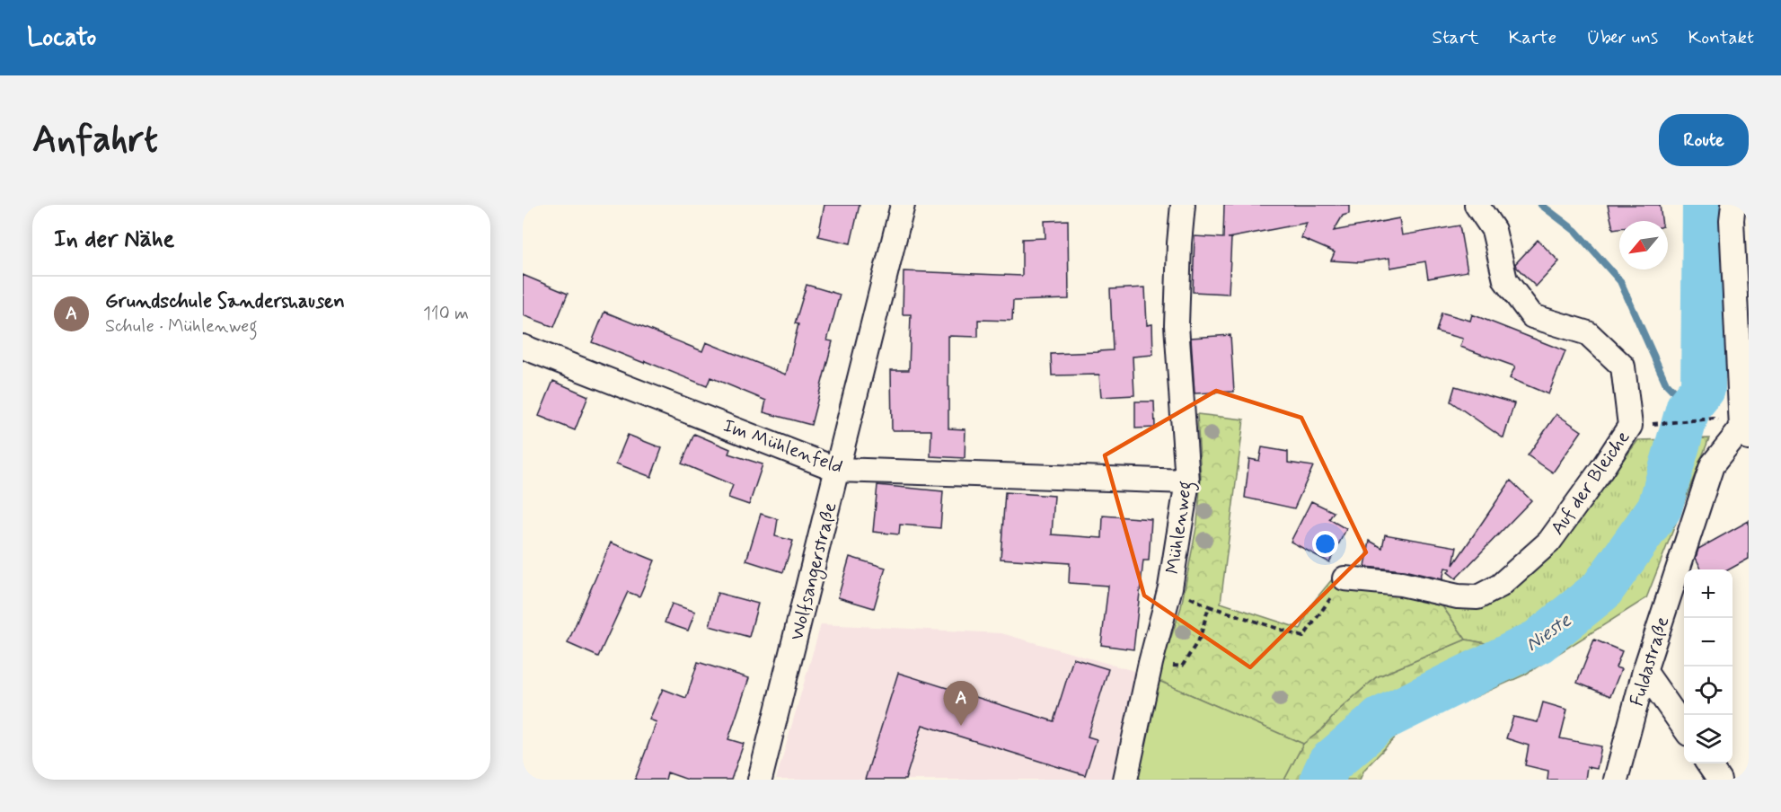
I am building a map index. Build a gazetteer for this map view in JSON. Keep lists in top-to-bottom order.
{
  "streets": {
    "street": [
      "Im Mühlenfeld",
      "Auf der Bleiche",
      "Mühlenweg",
      "Wolfsangerstraße",
      "Fuldastraße"
    ]
  },
  "crossings": [
    ["Im Mühlenfeld", "Mühlenweg"],
    ["Im Mühlenfeld", "Wolfsangerstraße"]
  ],
  "water": ["Nieste"],
  "north": "bottom left",
  "page": {
    "header": "Locato",
    "nav": [
      "Start",
      "Karte",
      "Über uns",
      "Kontakt"
    ],
    "buttons": "Route",
    "title": "Anfahrt",
    "heading": "In der Nähe",
    "list": [
      {
        "mark": "A",
        "name": "Grundschule Sandershausen",
        "note": "Schule · Mühlenweg",
        "value": "110 m"
      }
    ],
    "map_buttons": ["+", "−"],
    "pins": "A"
  }
}
